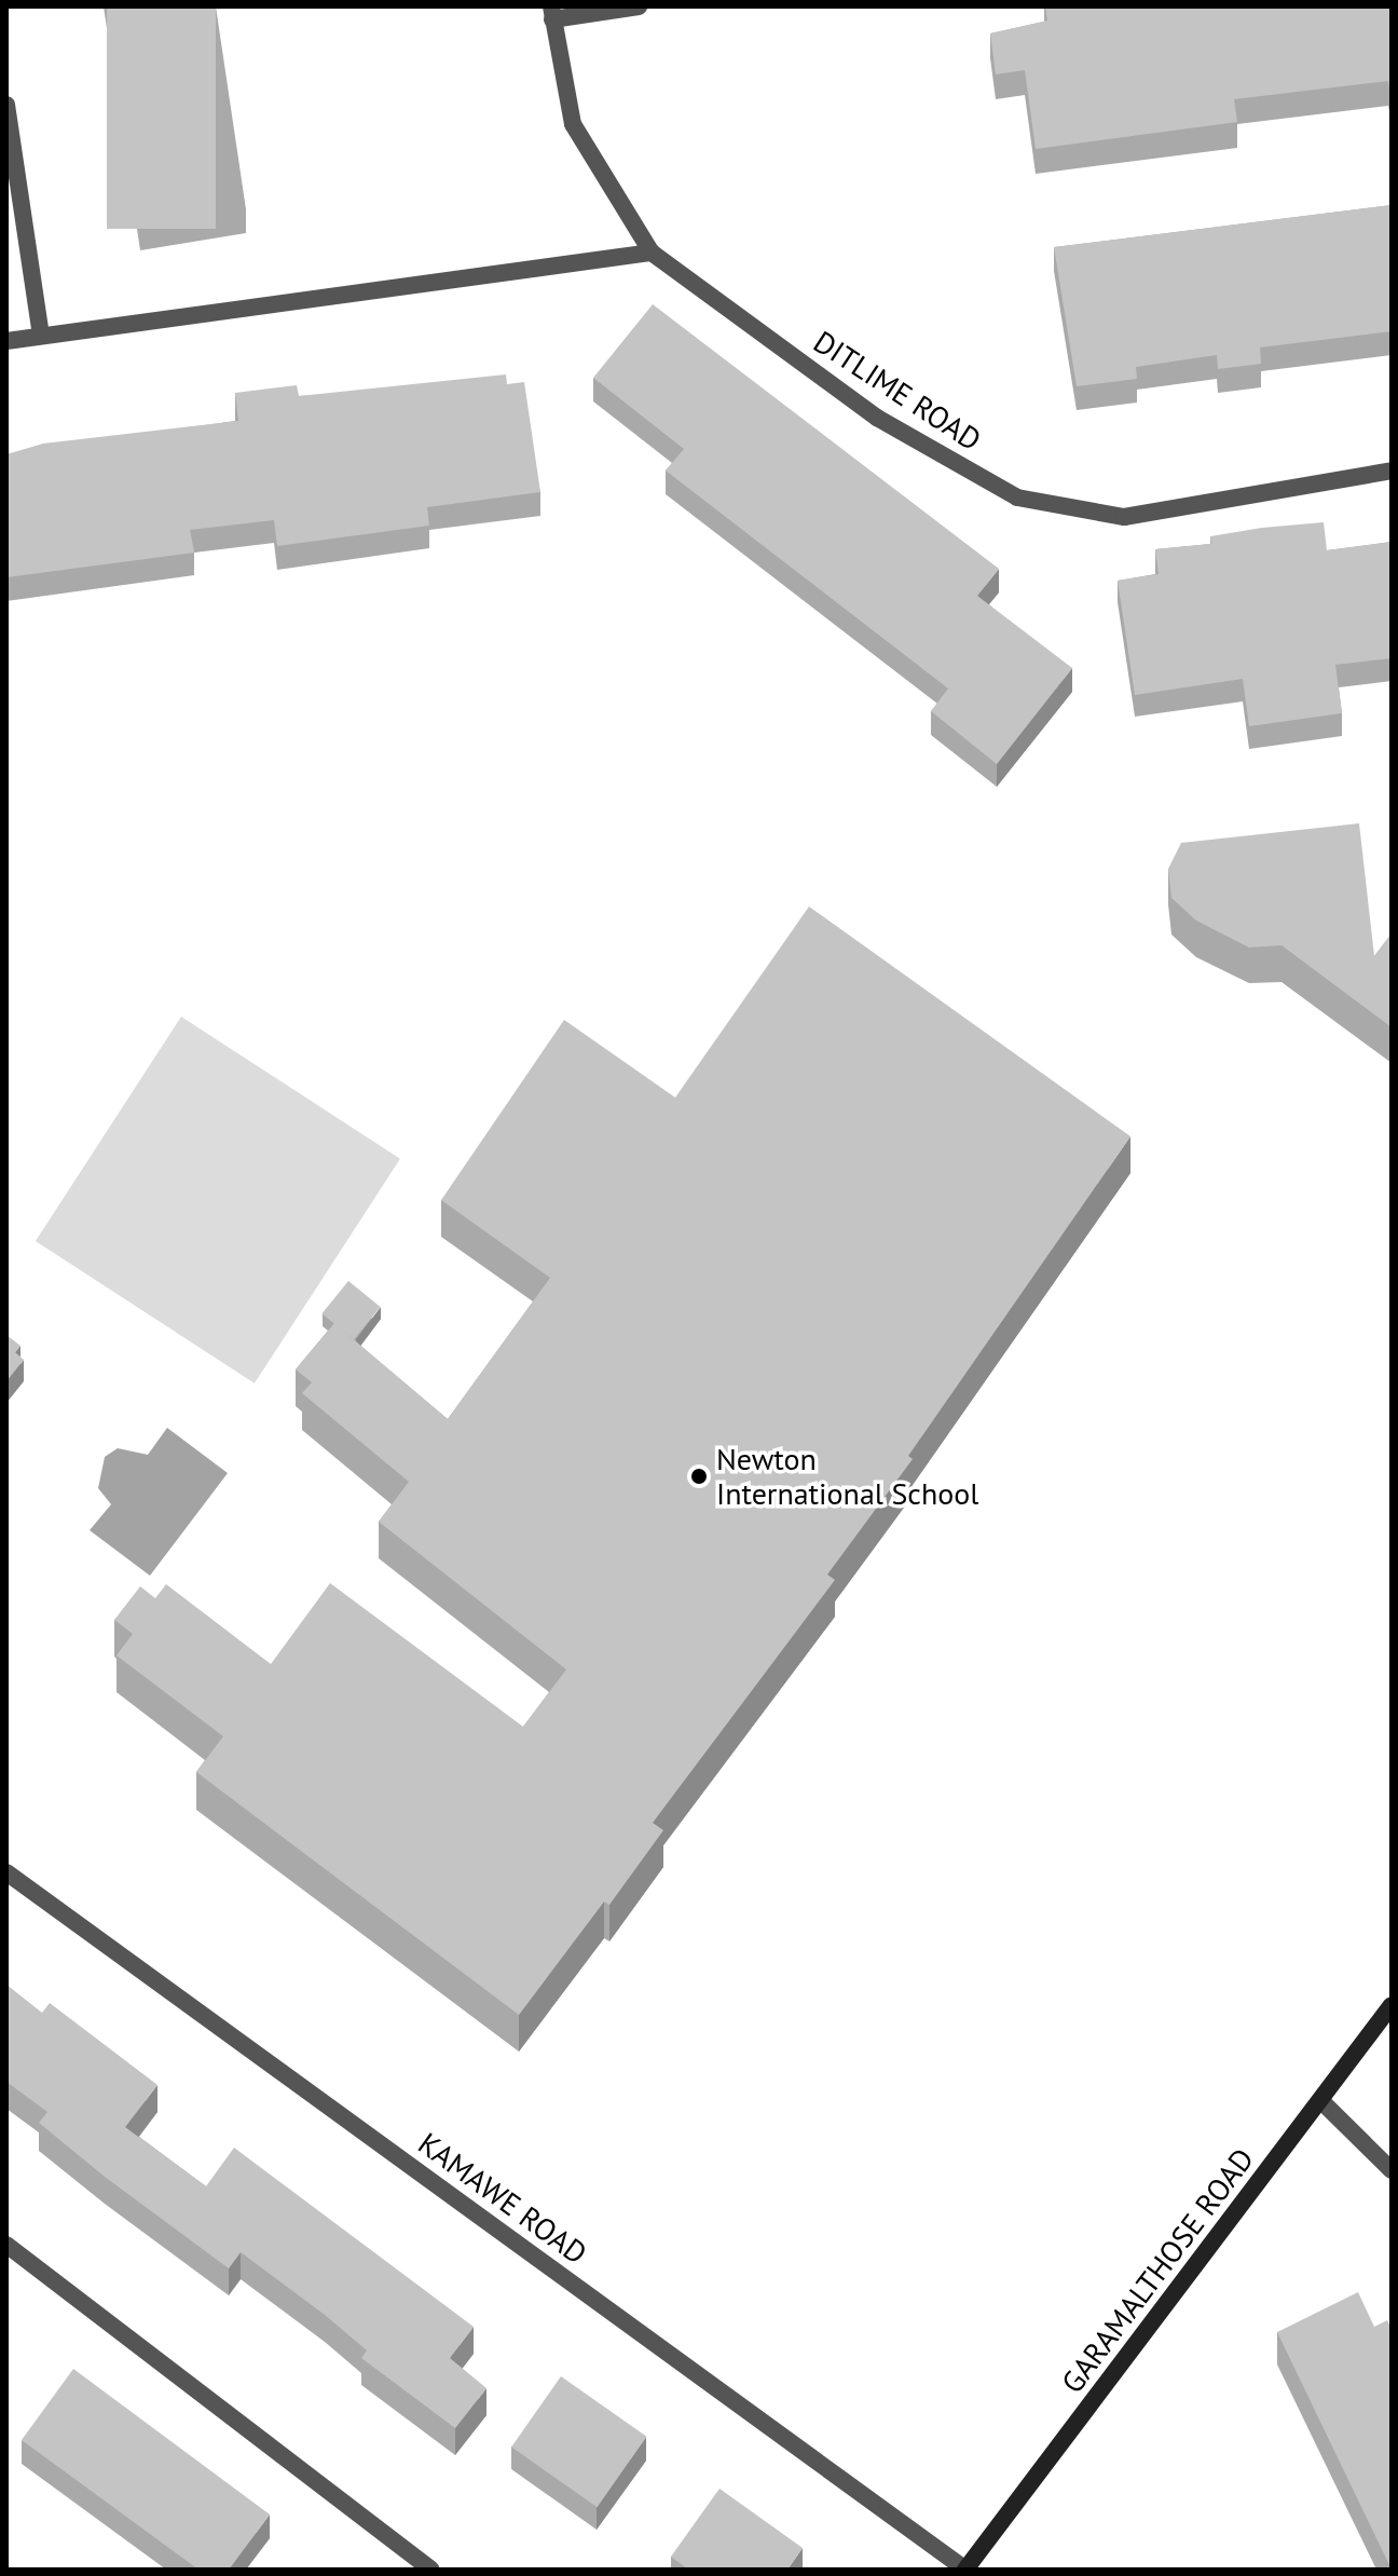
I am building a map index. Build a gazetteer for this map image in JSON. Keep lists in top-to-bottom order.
{
  "streets": {
    "street": ["DITLIME ROAD", "KAMAWE ROAD", "GARAMALTHOSE ROAD"]
  },
  "crossings": [
    ["KAMAWE ROAD", "GARAMALTHOSE ROAD"]
  ],
  "places": ["Newton International School"]
}
